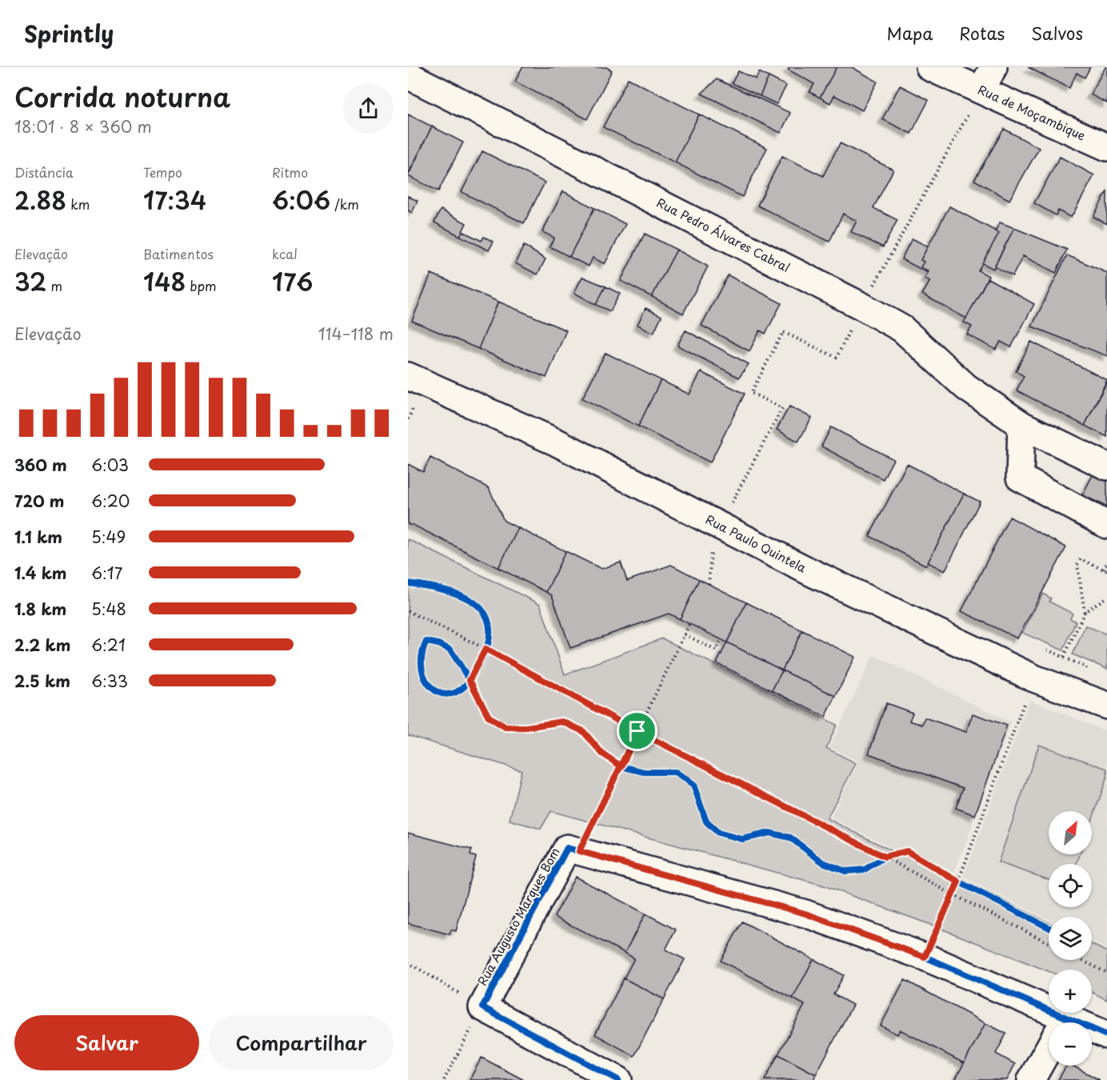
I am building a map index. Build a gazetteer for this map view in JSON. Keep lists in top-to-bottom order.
{
  "streets": {
    "street": [
      "Rua de Moçambique",
      "Rua Pedro Álvares Cabral",
      "Rua Paulo Quintela",
      "Rua Augusto Marques Bom"
    ]
  },
  "north": "top right",
  "page": {
    "header": "Sprintly",
    "nav": ["Mapa", "Rotas", "Salvos"],
    "heading": ["Corrida noturna", "18:01 · 8 × 360 m"],
    "stats": [
      ["Distância", "2.88 km"],
      ["Tempo", "17:34"],
      ["Ritmo", "6:06 /km"],
      ["Elevação", "32 m"],
      ["Batimentos", "148 bpm"],
      ["kcal", "176"]
    ],
    "chart": ["Elevação", "114–118 m"],
    "list": [
      {
        "name": "360 m",
        "note": "6:03"
      },
      {
        "name": "720 m",
        "note": "6:20"
      },
      {
        "name": "1.1 km",
        "note": "5:49"
      },
      {
        "name": "1.4 km",
        "note": "6:17"
      },
      {
        "name": "1.8 km",
        "note": "5:48"
      },
      {
        "name": "2.2 km",
        "note": "6:21"
      },
      {
        "name": "2.5 km",
        "note": "6:33"
      }
    ],
    "map_buttons": ["+", "−"],
    "buttons": ["Salvar", "Compartilhar"]
  }
}
